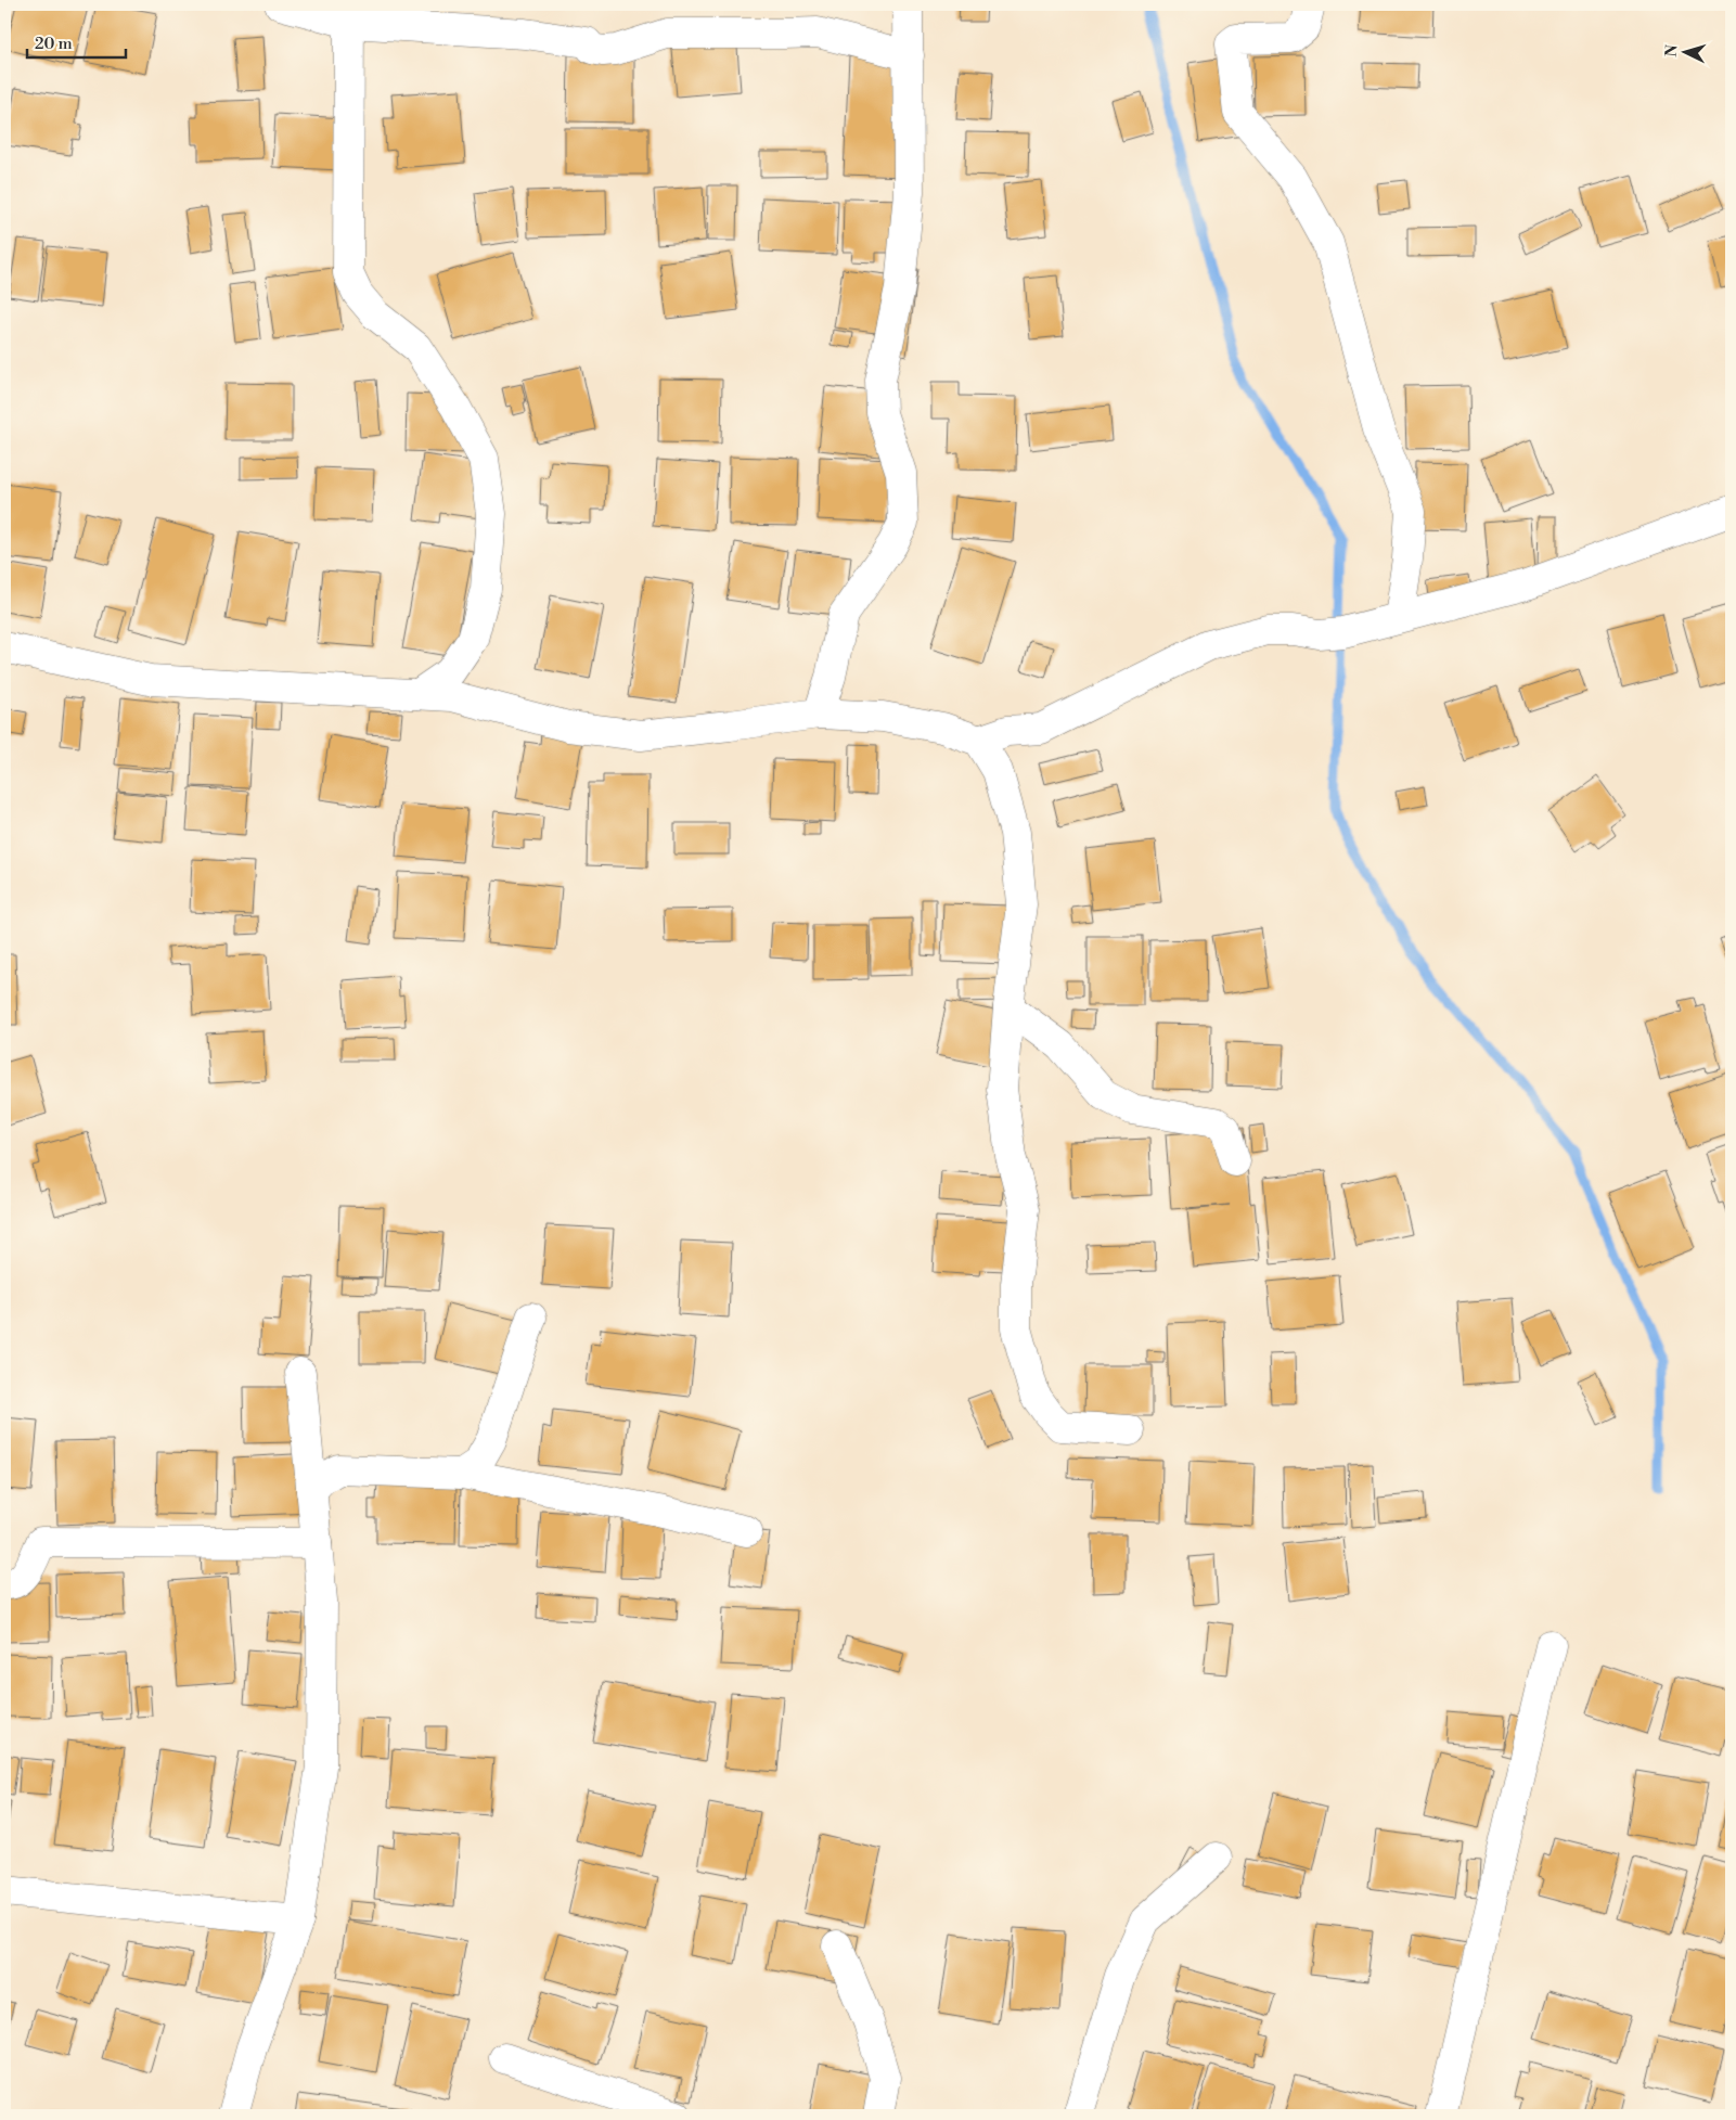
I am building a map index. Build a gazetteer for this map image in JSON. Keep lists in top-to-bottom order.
{
  "scale_bar": "20 m",
  "north": "left"
}
